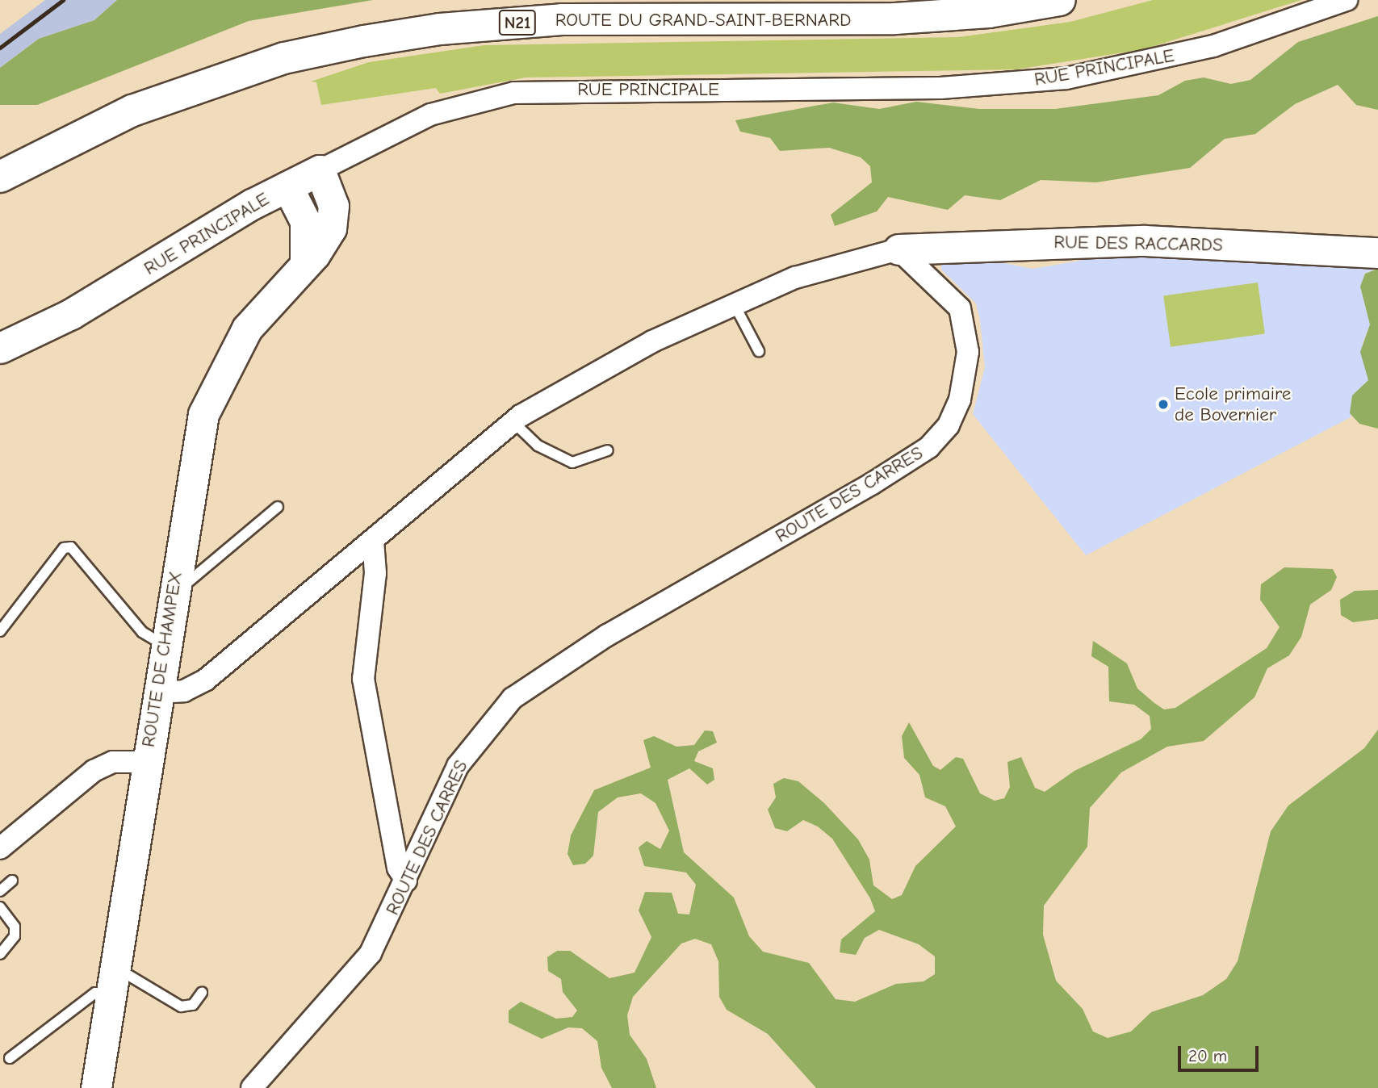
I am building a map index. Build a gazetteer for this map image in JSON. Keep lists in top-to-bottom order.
{
  "streets": {
    "main road": ["ROUTE DU GRAND-SAINT-BERNARD", "N21"],
    "street": [
      "RUE PRINCIPALE",
      "RUE DES RACCARDS",
      "ROUTE DES CARRES",
      "ROUTE DE CHAMPEX"
    ]
  },
  "crossings": [
    ["RUE PRINCIPALE", "ROUTE DE CHAMPEX"],
    ["RUE DES RACCARDS", "ROUTE DES CARRES"]
  ],
  "places": ["Ecole primaire de Bovernier"],
  "scale_bar": "20 m"
}
